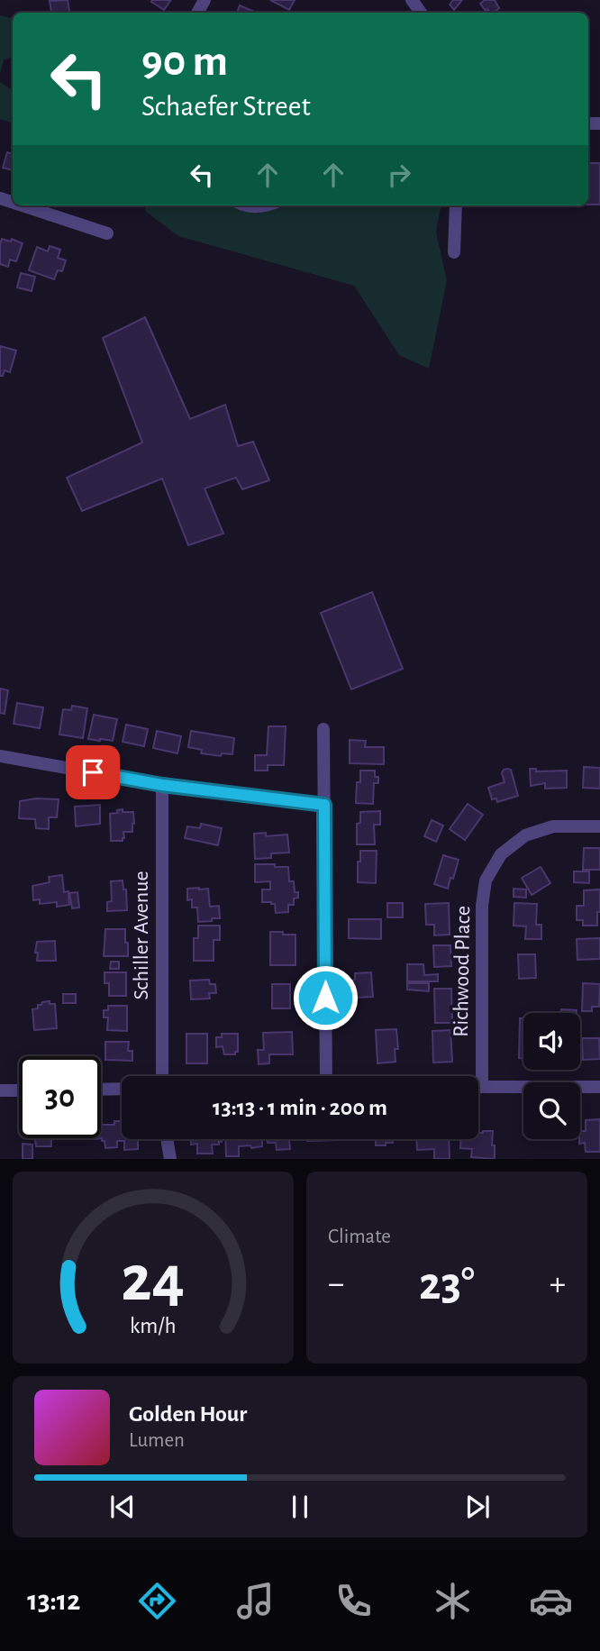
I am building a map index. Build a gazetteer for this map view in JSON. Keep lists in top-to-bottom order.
{
  "streets": {
    "street": ["Schiller Avenue", "Richwood Place"]
  },
  "page": {
    "turn": ["90 m", "Schaefer Street"],
    "limit": "30",
    "trip": "13:13 · 1 min · 200 m",
    "tile": "Climate",
    "heat": ["−", "23°", "+"],
    "song": ["Golden Hour", "Lumen"],
    "tabs": "13:12",
    "gauge": ["24", "km/h"]
  }
}
